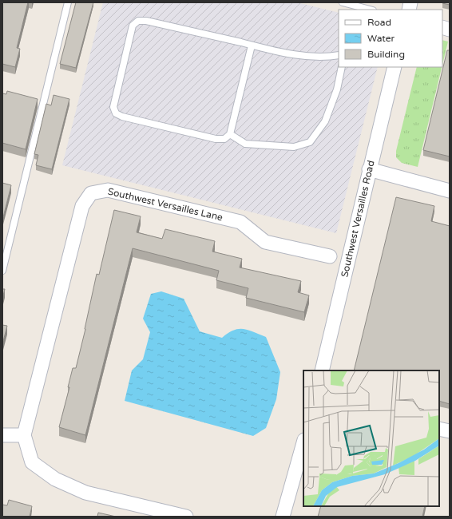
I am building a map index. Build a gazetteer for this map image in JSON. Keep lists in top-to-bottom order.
{
  "streets": {
    "street": ["Southwest Versailles Lane", "Southwest Versailles Road"]
  },
  "legend": ["Road", "Water", "Building"]
}
